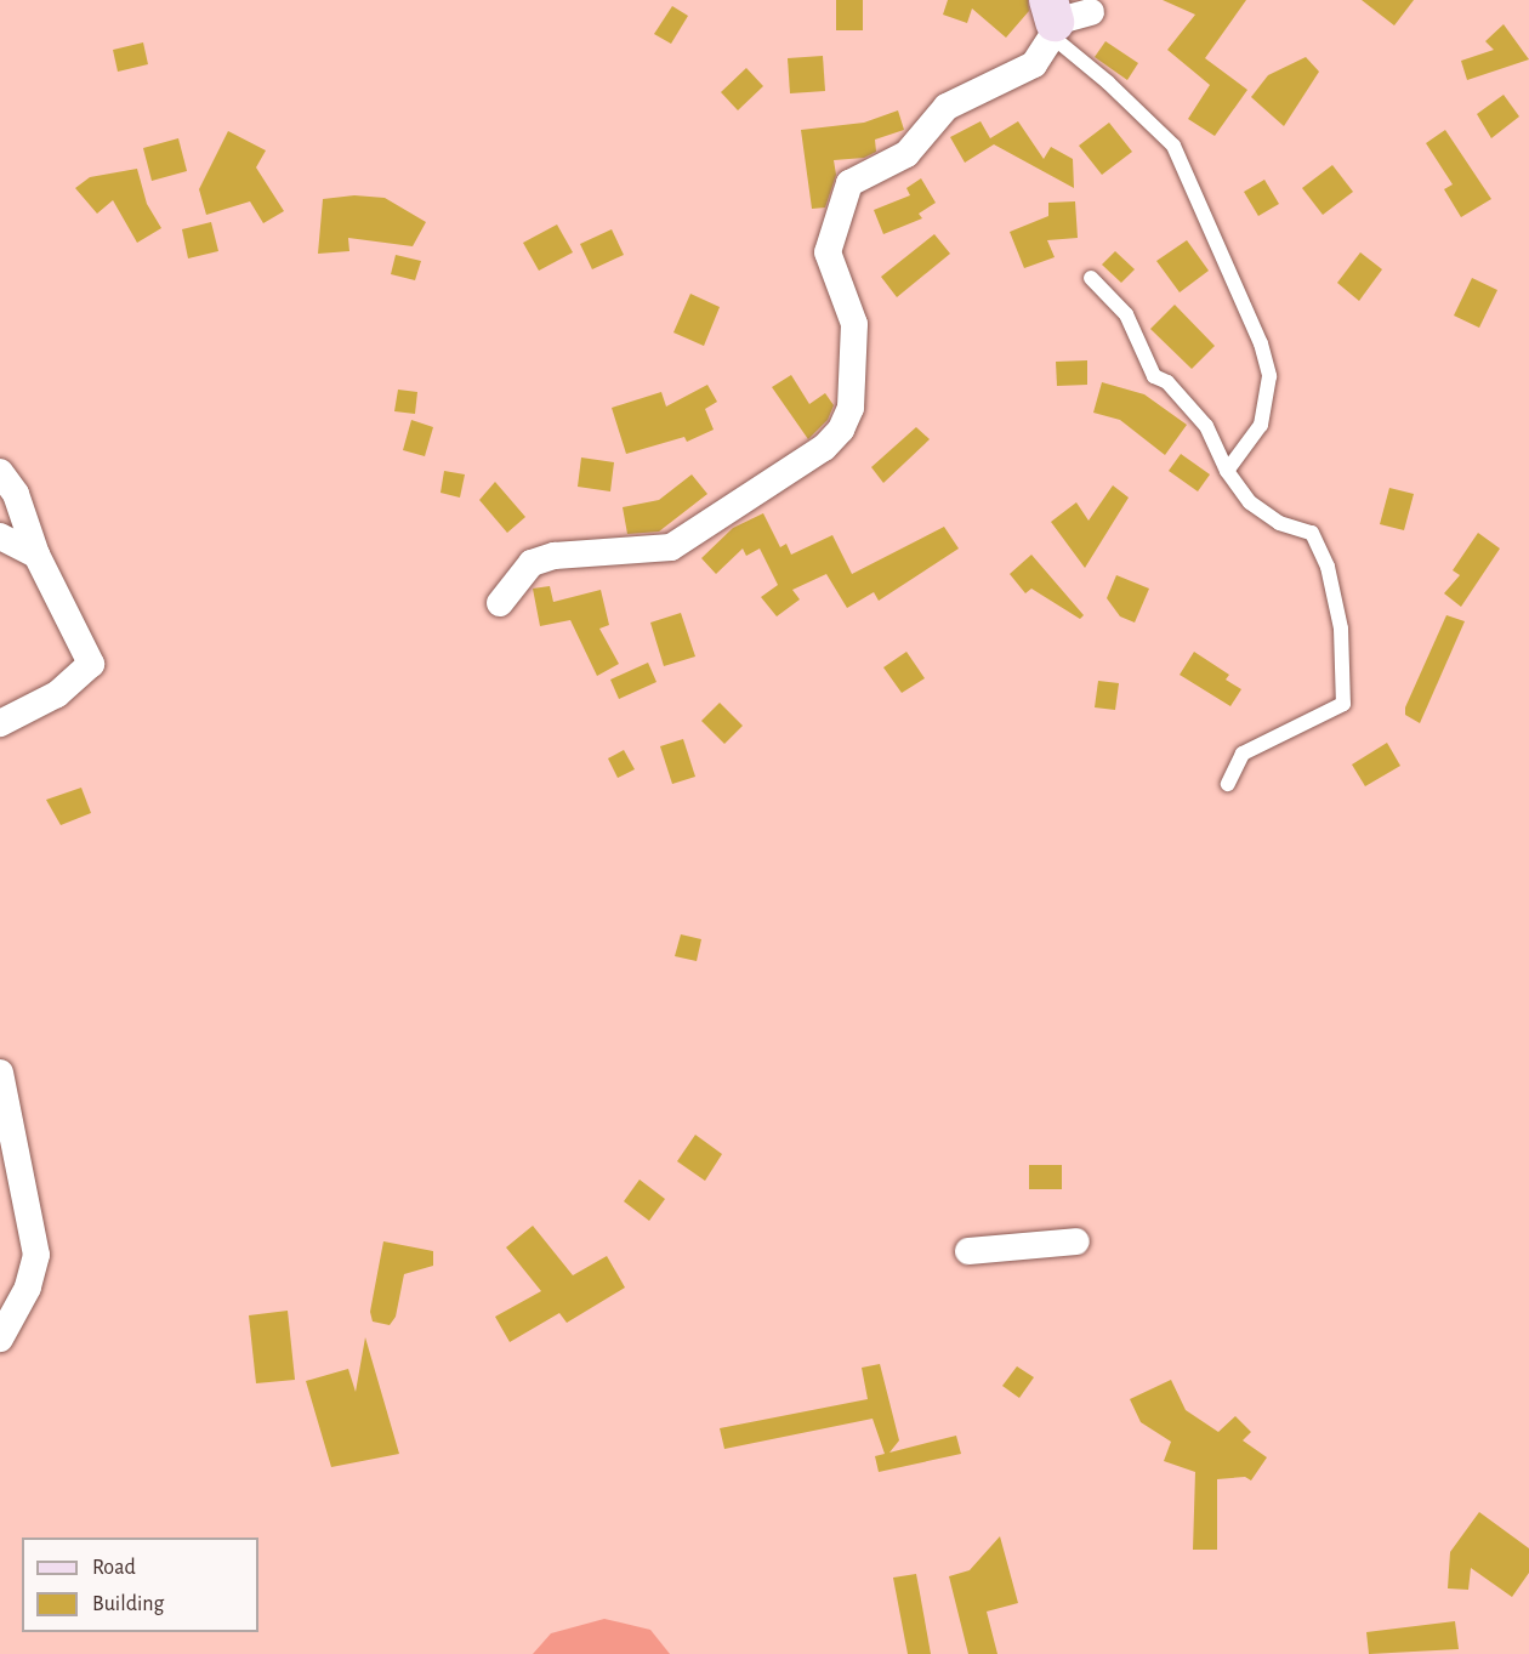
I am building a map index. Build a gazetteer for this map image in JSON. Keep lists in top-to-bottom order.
{
  "legend": ["Road", "Building"]
}
